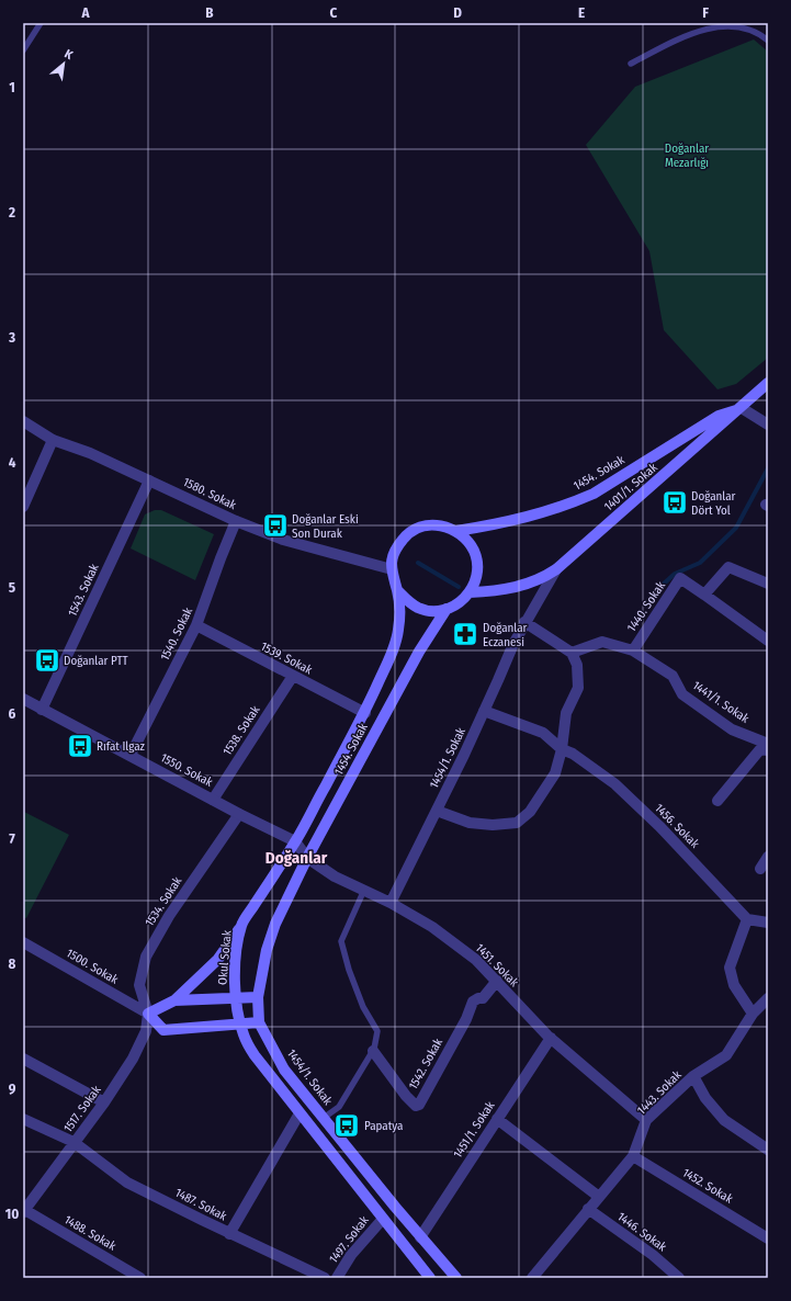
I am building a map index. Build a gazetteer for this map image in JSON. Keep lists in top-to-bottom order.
{
  "streets": {
    "main road": [
      "1454. Sokak",
      "1401/1. Sokak",
      "1454/1. Sokak",
      "Okul Sokak"
    ],
    "street": [
      "1580. Sokak",
      "1543. Sokak",
      "1440. Sokak",
      "1540. Sokak",
      "1539. Sokak",
      "1441/1. Sokak",
      "1538. Sokak",
      "1550. Sokak",
      "1456. Sokak",
      "1534. Sokak",
      "1451. Sokak",
      "1500. Sokak",
      "1542. Sokak",
      "1443. Sokak",
      "1517. Sokak",
      "1451/1. Sokak",
      "1452. Sokak",
      "1487. Sokak",
      "1446. Sokak",
      "1488. Sokak",
      "1497. Sokak"
    ]
  },
  "crossings": [
    ["1454. Sokak", "1401/1. Sokak"],
    ["1454. Sokak", "1580. Sokak"],
    ["1454. Sokak", "1454/1. Sokak"],
    ["1454. Sokak", "1550. Sokak"],
    ["1454. Sokak", "Okul Sokak"],
    ["1454. Sokak", "1451. Sokak"],
    ["1401/1. Sokak", "1454/1. Sokak"],
    ["1580. Sokak", "1543. Sokak"],
    ["1580. Sokak", "1540. Sokak"],
    ["1580. Sokak", "Okul Sokak"],
    ["1543. Sokak", "1550. Sokak"],
    ["1440. Sokak", "1441/1. Sokak"],
    ["1540. Sokak", "1539. Sokak"],
    ["1540. Sokak", "1550. Sokak"],
    ["1539. Sokak", "1538. Sokak"],
    ["1539. Sokak", "Okul Sokak"],
    ["1538. Sokak", "1550. Sokak"],
    ["1454/1. Sokak", "1550. Sokak"],
    ["1454/1. Sokak", "1456. Sokak"],
    ["1454/1. Sokak", "1451. Sokak"],
    ["1454/1. Sokak", "1451/1. Sokak"],
    ["1550. Sokak", "1534. Sokak"],
    ["1550. Sokak", "Okul Sokak"],
    ["1550. Sokak", "1451. Sokak"],
    ["1534. Sokak", "1500. Sokak"],
    ["1534. Sokak", "1517. Sokak"],
    ["Okul Sokak", "1497. Sokak"],
    ["1451. Sokak", "1542. Sokak"],
    ["1451. Sokak", "1443. Sokak"],
    ["1451. Sokak", "1451/1. Sokak"],
    ["1500. Sokak", "1517. Sokak"],
    ["1443. Sokak", "1452. Sokak"],
    ["1443. Sokak", "1446. Sokak"],
    ["1517. Sokak", "1487. Sokak"],
    ["1517. Sokak", "1488. Sokak"]
  ],
  "districts": ["Doğanlar"],
  "parks": ["Doğanlar Mezarlığı"],
  "places": {
    "bus stop": [
      "Doğanlar Dört Yol",
      "Doğanlar Eski Son Durak",
      "Doğanlar PTT",
      "Rıfat Ilgaz",
      "Papatya"
    ],
    "pharmacy": ["Doğanlar Eczanesi"]
  },
  "north": "top right",
  "grid": {
    "columns": [
      "A",
      "B",
      "C",
      "D",
      "E",
      "F"
    ],
    "rows": [
      "1",
      "2",
      "3",
      "4",
      "5",
      "6",
      "7",
      "8",
      "9",
      "10"
    ]
  }
}
